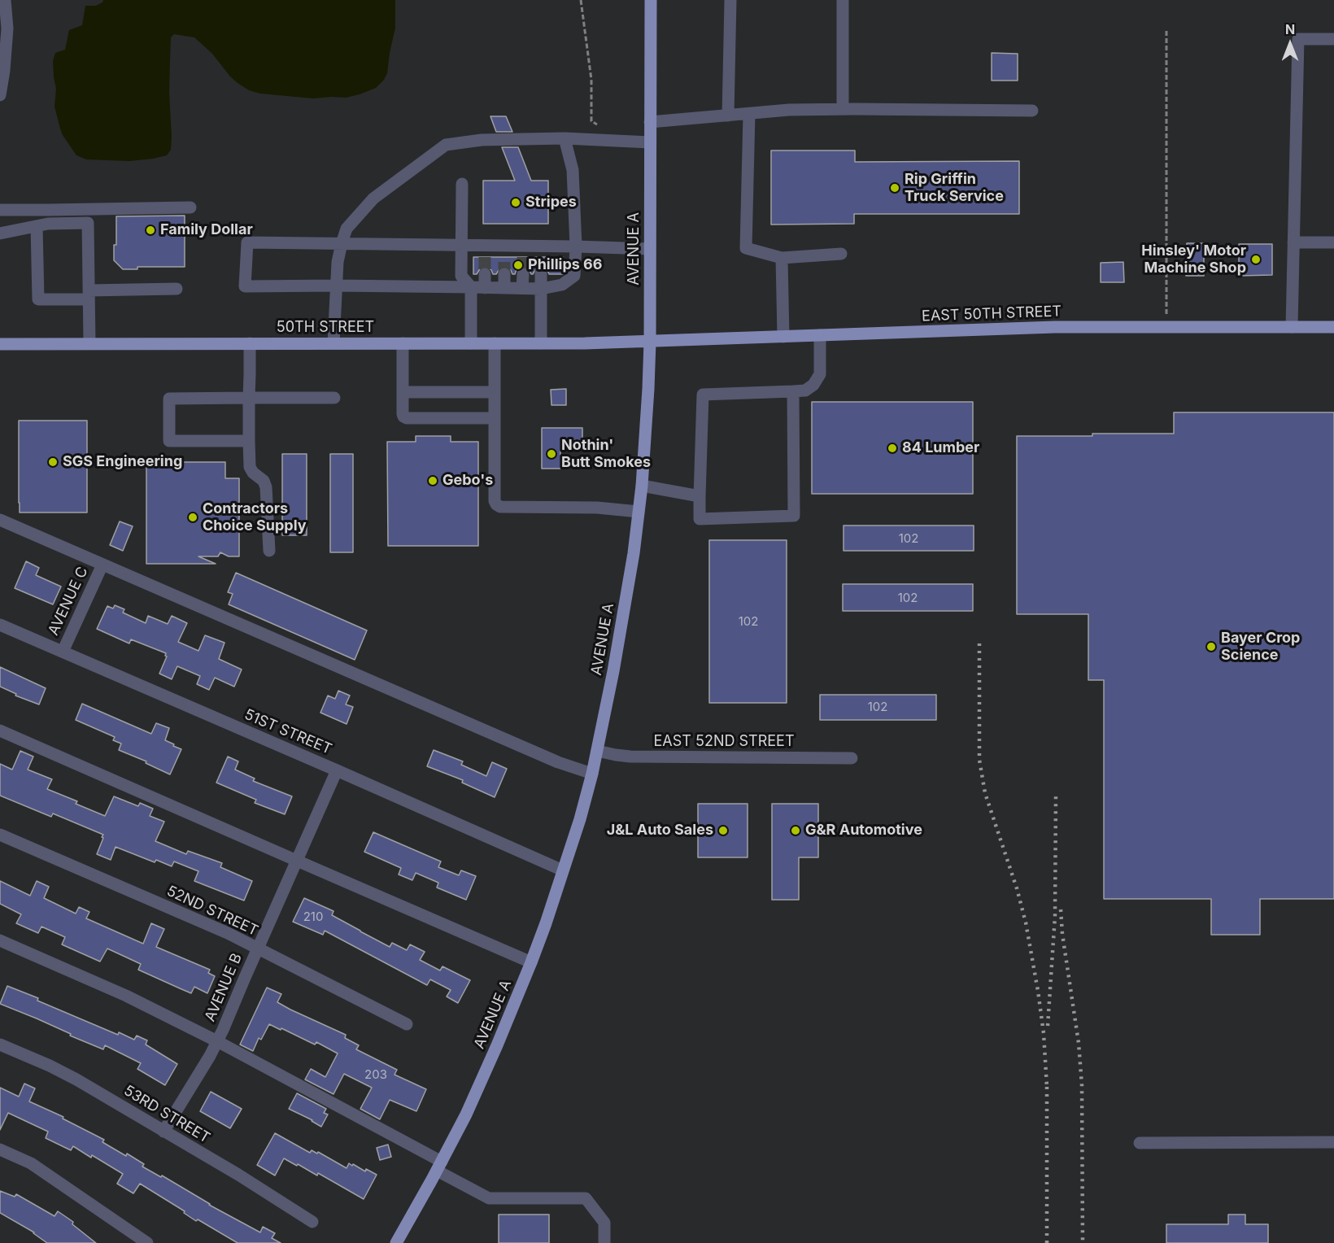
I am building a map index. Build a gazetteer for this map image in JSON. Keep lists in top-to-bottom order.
{
  "streets": {
    "main road": ["AVENUE A", "EAST 50TH STREET", "50TH STREET"],
    "street": [
      "AVENUE C",
      "51ST STREET",
      "EAST 52ND STREET",
      "52ND STREET",
      "AVENUE B",
      "53RD STREET"
    ]
  },
  "crossings": [
    ["AVENUE A", "EAST 50TH STREET"],
    ["AVENUE A", "50TH STREET"],
    ["AVENUE A", "51ST STREET"],
    ["AVENUE A", "EAST 52ND STREET"],
    ["EAST 50TH STREET", "50TH STREET"],
    ["AVENUE C", "51ST STREET"],
    ["51ST STREET", "AVENUE B"],
    ["52ND STREET", "AVENUE B"],
    ["AVENUE B", "53RD STREET"]
  ],
  "places": [
    "Rip Griffin Truck Service",
    "Stripes",
    "Family Dollar",
    "Hinsley' Motor Machine Shop",
    "Phillips 66",
    "84 Lumber",
    "Nothin' Butt Smokes",
    "SGS Engineering",
    "Gebo's",
    "Contractors Choice Supply",
    "Bayer Crop Science",
    "J&L Auto Sales",
    "G&R Automotive"
  ],
  "house_numbers": [
    "102",
    "102",
    "102",
    "102",
    "210",
    "203"
  ],
  "north": "top"
}
